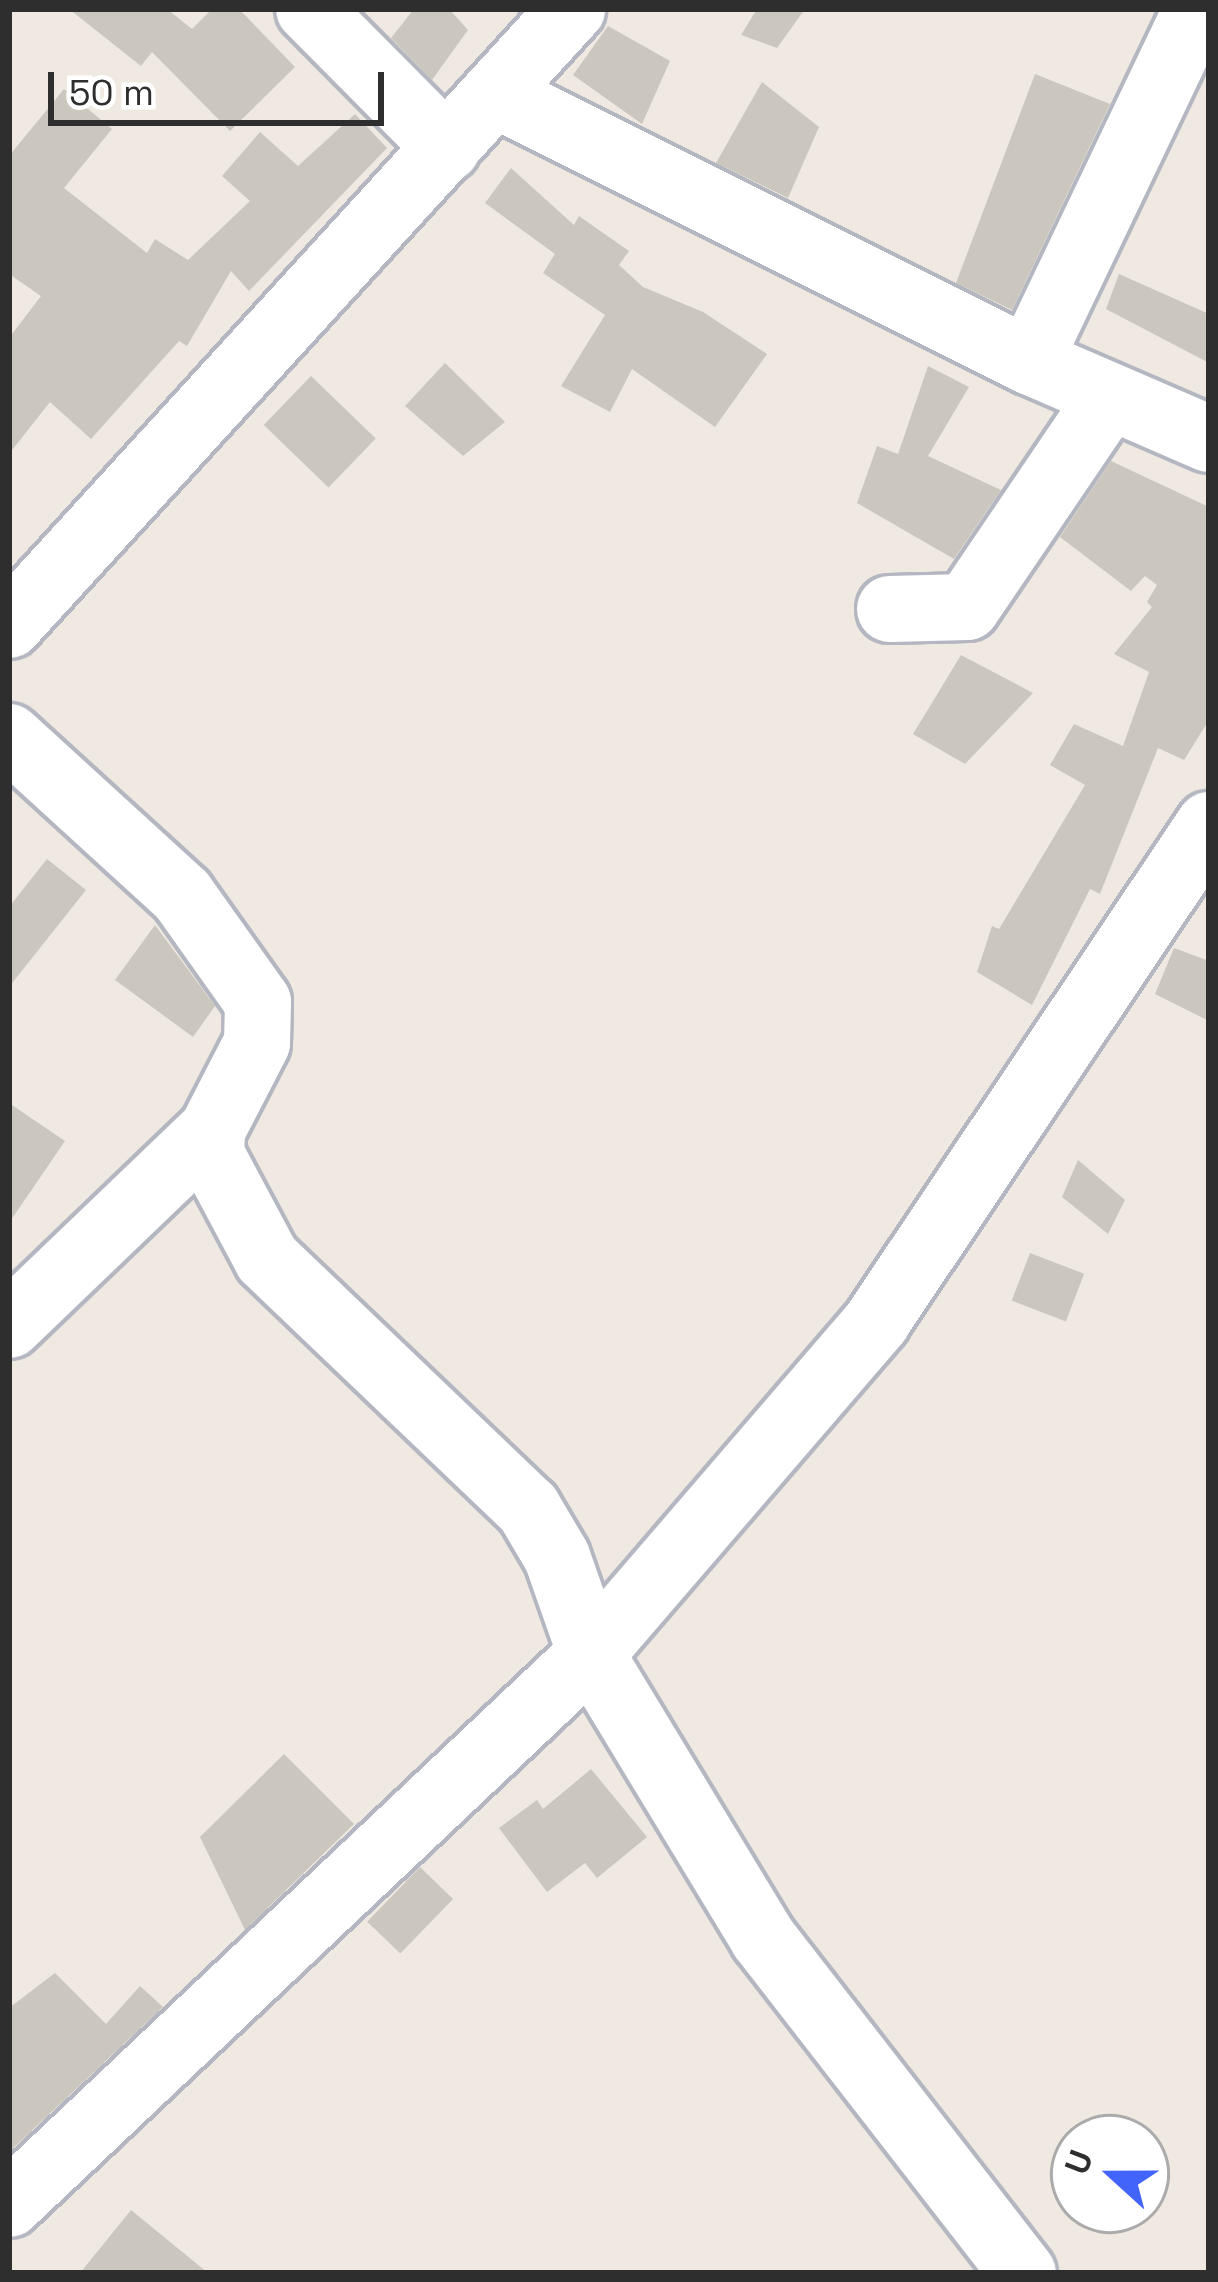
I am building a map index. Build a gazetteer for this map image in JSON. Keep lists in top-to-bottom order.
{
  "scale_bar": "50 m",
  "north": "left"
}
